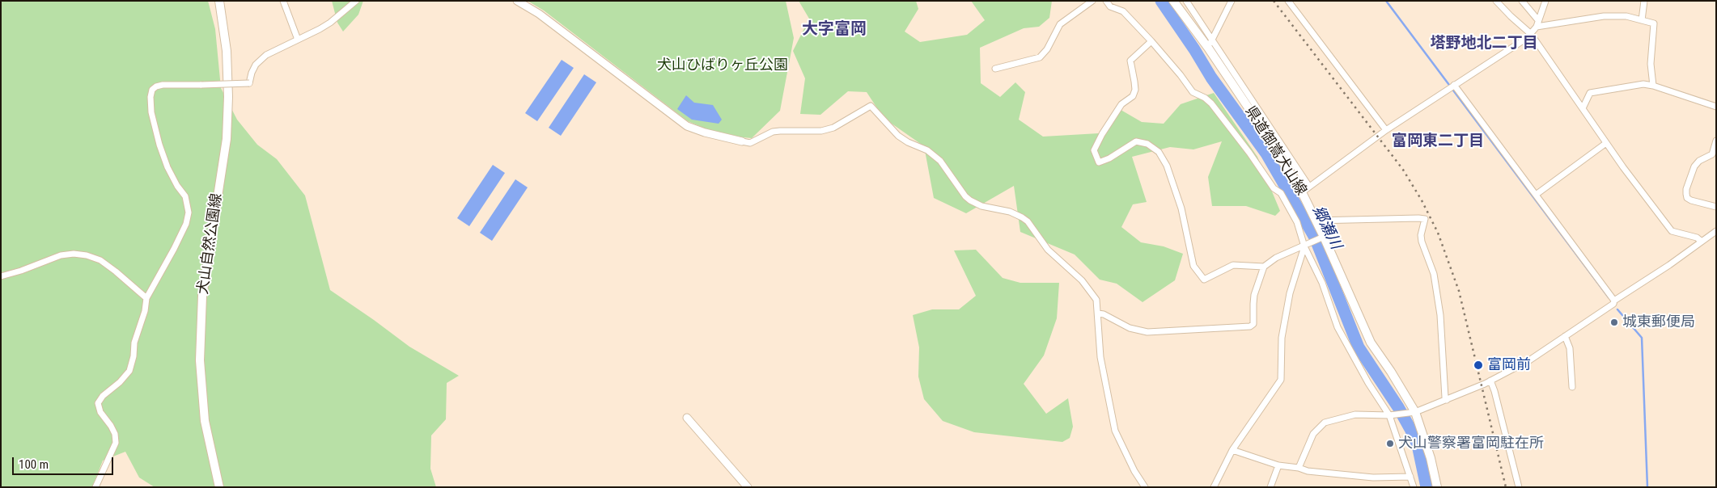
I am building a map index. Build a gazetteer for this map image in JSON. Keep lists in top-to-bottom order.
{
  "streets": {
    "main road": ["県道御嵩犬山線", "犬山自然公園線"]
  },
  "districts": ["大字富岡", "塔野地北二丁目", "富岡東二丁目"],
  "water": ["郷瀬川"],
  "parks": ["犬山ひばりヶ丘公園"],
  "places": ["城東郵便局", "富岡前", "犬山警察署富岡駐在所"],
  "scale_bar": "100 m"
}
